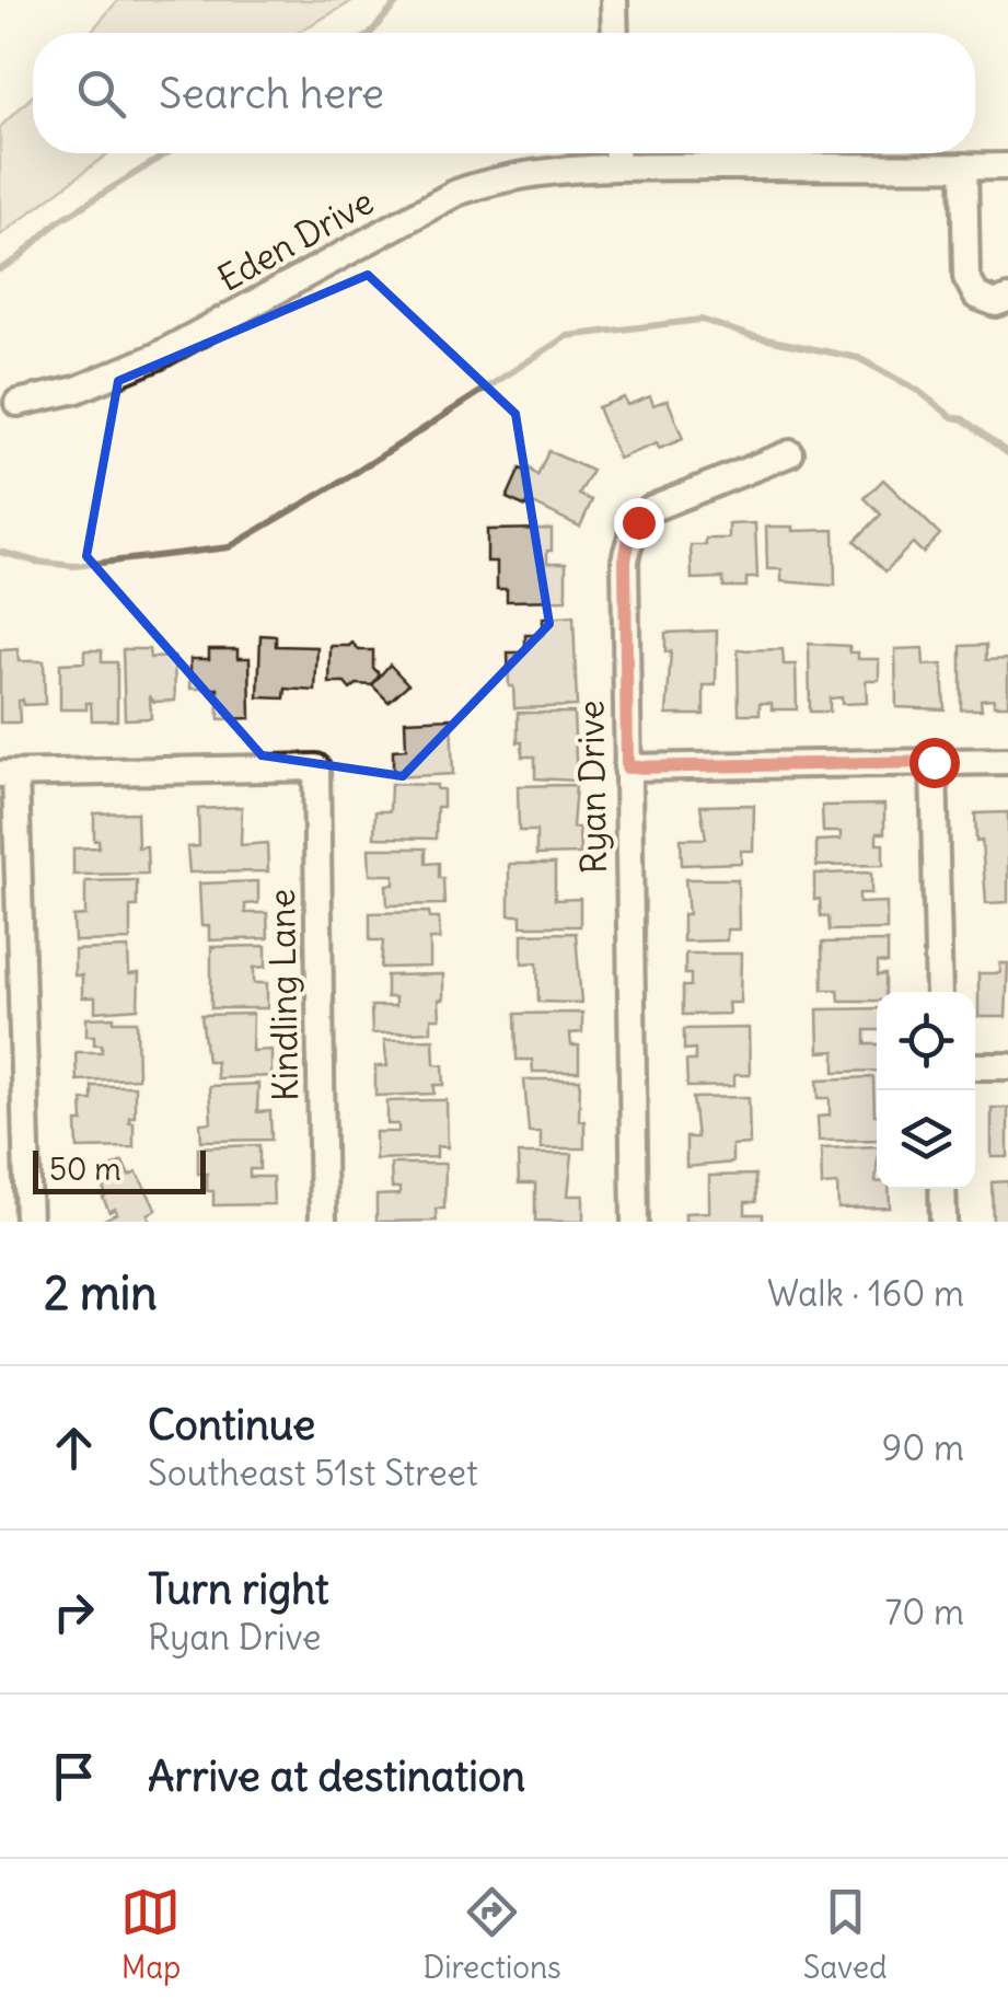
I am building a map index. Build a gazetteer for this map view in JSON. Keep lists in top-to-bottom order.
{
  "streets": {
    "street": ["Eden Drive", "Ryan Drive", "Kindling Lane"]
  },
  "scale_bar": "50 m",
  "page": {
    "search": "Search here",
    "scale": "50 m",
    "heading": ["2 min", "Walk · 160 m"],
    "list": [
      ["Continue", "Southeast 51st Street", "90 m"],
      ["Turn right", "Ryan Drive", "70 m"],
      "Arrive at destination"
    ],
    "nav": ["Map", "Directions", "Saved"]
  }
}
